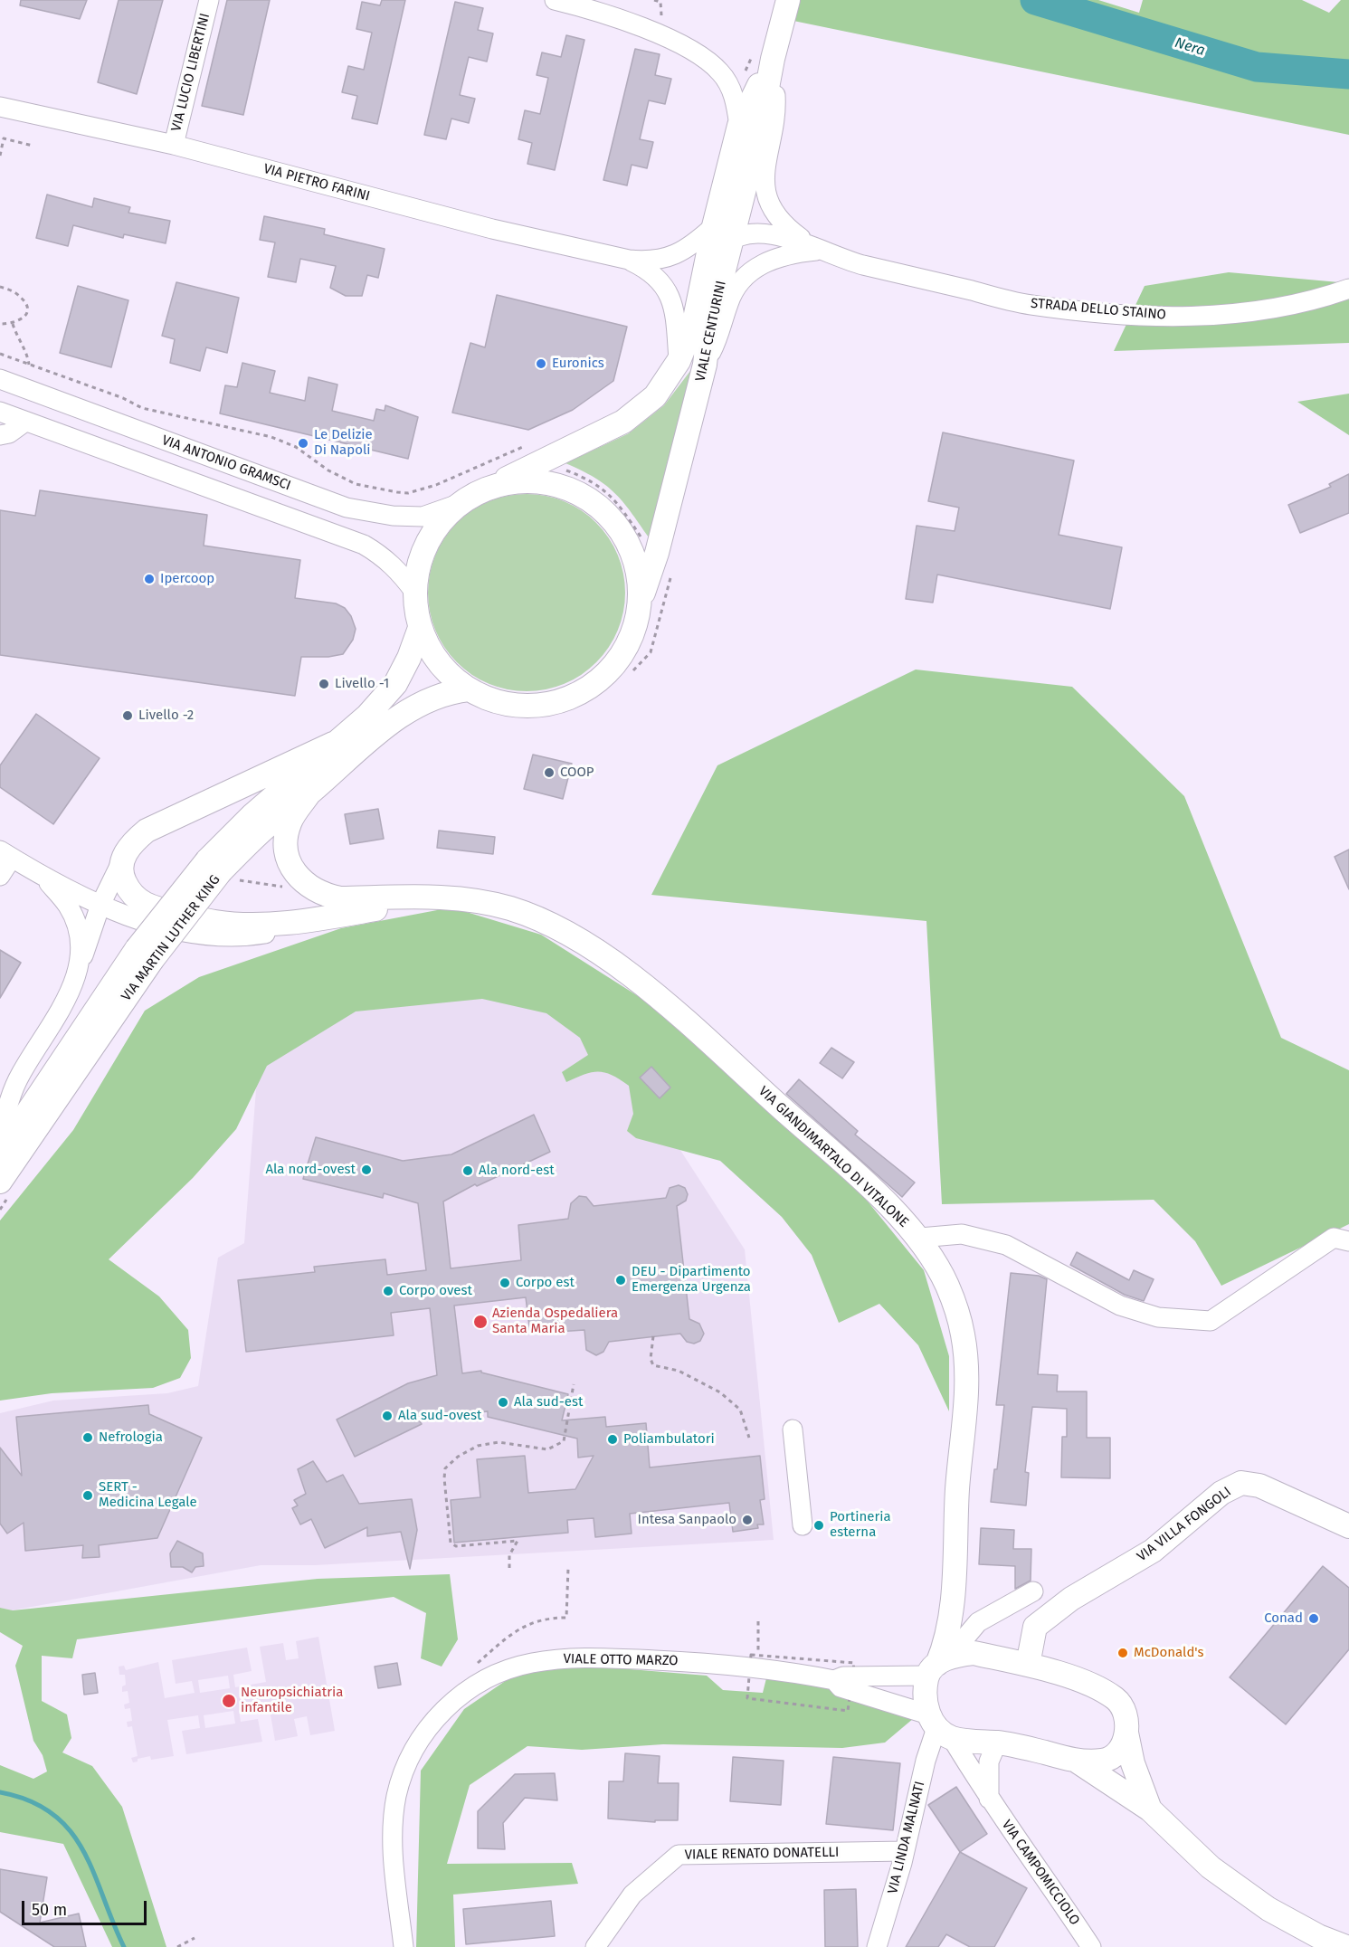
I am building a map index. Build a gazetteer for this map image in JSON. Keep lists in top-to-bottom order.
{
  "streets": {
    "main road": [
      "VIALE CENTURINI",
      "VIA MARTIN LUTHER KING",
      "VIA GIANDIMARTALO DI VITALONE",
      "VIA VILLA FONGOLI"
    ],
    "street": [
      "VIA LUCIO LIBERTINI",
      "VIA PIETRO FARINI",
      "STRADA DELLO STAINO",
      "VIA ANTONIO GRAMSCI",
      "VIALE OTTO MARZO",
      "VIA LINDA MALNATI",
      "VIALE RENATO DONATELLI",
      "VIA CAMPOMICCIOLO"
    ]
  },
  "crossings": [
    ["VIA LUCIO LIBERTINI", "VIA PIETRO FARINI"],
    ["VIA PIETRO FARINI", "STRADA DELLO STAINO"],
    ["VIA PIETRO FARINI", "VIALE CENTURINI"],
    ["STRADA DELLO STAINO", "VIALE CENTURINI"],
    ["VIALE CENTURINI", "VIA ANTONIO GRAMSCI"],
    ["VIALE CENTURINI", "VIA MARTIN LUTHER KING"],
    ["VIA GIANDIMARTALO DI VITALONE", "VIALE OTTO MARZO"],
    ["VIA GIANDIMARTALO DI VITALONE", "VIA LINDA MALNATI"],
    ["VIA GIANDIMARTALO DI VITALONE", "VIA CAMPOMICCIOLO"],
    ["VIALE OTTO MARZO", "VIA LINDA MALNATI"],
    ["VIALE OTTO MARZO", "VIA CAMPOMICCIOLO"],
    ["VIA LINDA MALNATI", "VIALE RENATO DONATELLI"],
    ["VIA LINDA MALNATI", "VIA CAMPOMICCIOLO"]
  ],
  "water": ["Nera"],
  "places": [
    "Euronics",
    "Le Delizie Di Napoli",
    "Ipercoop",
    "Livello -1",
    "Livello -2",
    "COOP",
    "Ala nord-ovest",
    "Ala nord-est",
    "DEU - Dipartimento Emergenza Urgenza",
    "Corpo est",
    "Corpo ovest",
    "Azienda Ospedaliera Santa Maria",
    "Ala sud-est",
    "Ala sud-ovest",
    "Nefrologia",
    "Poliambulatori",
    "SERT - Medicina Legale",
    "Intesa Sanpaolo",
    "Portineria esterna",
    "Conad",
    "McDonald's",
    "Neuropsichiatria infantile"
  ],
  "scale_bar": "50 m"
}
